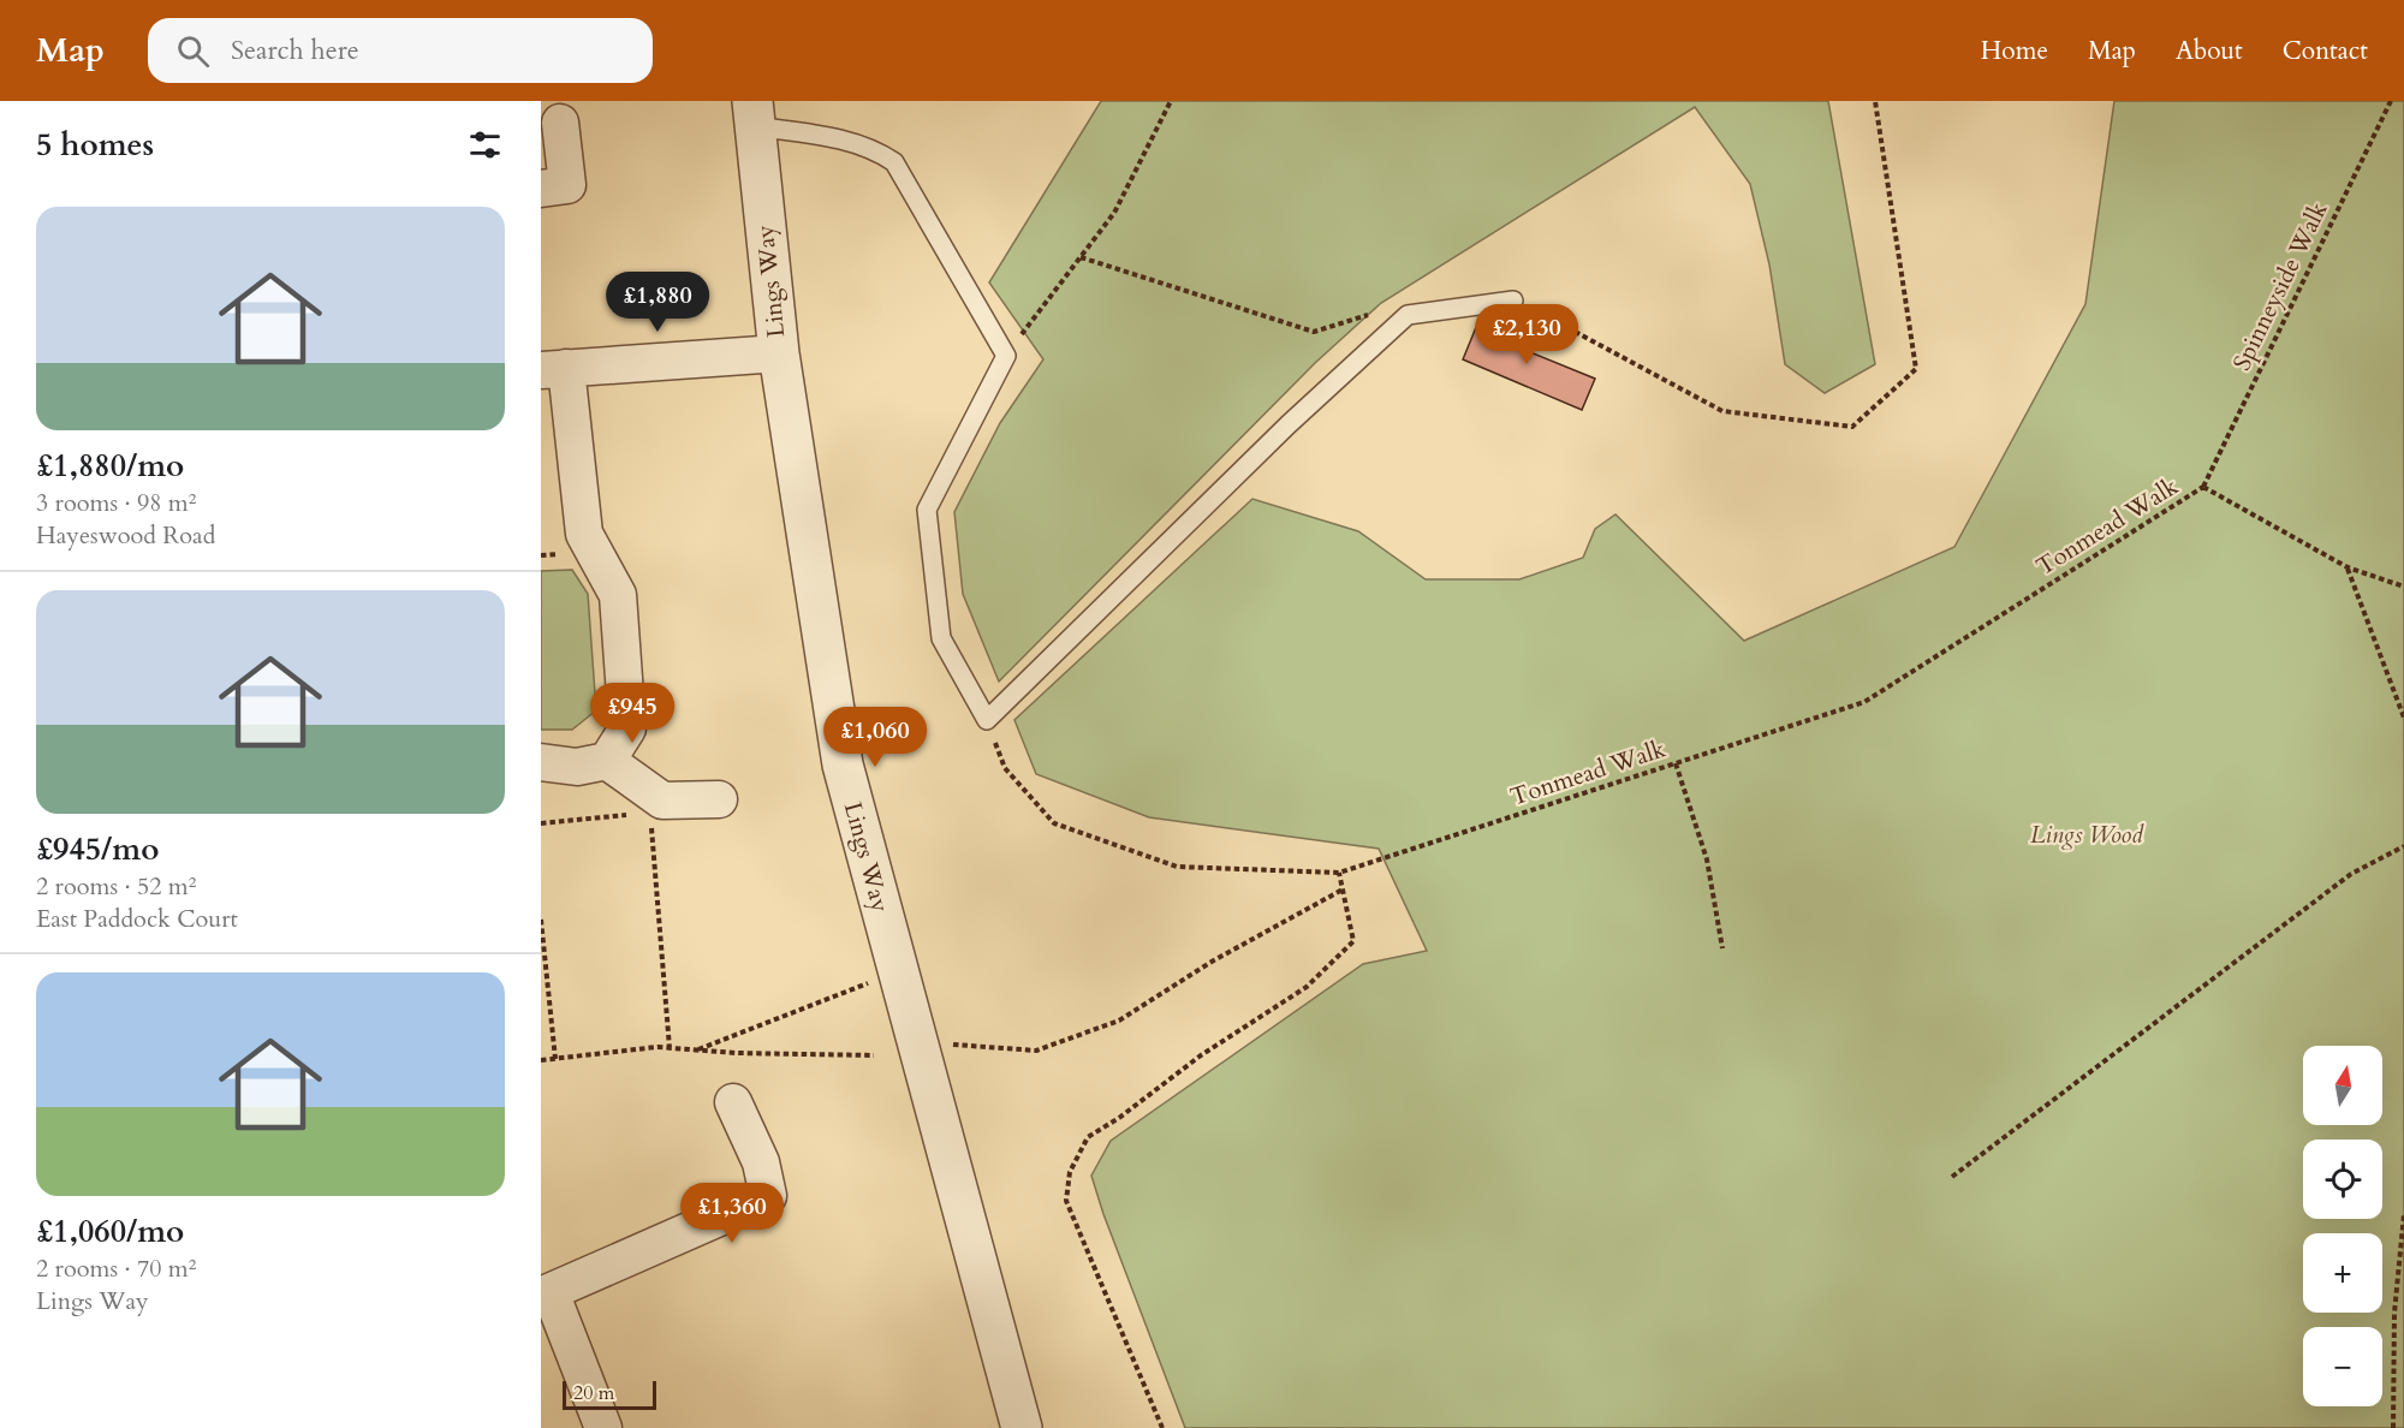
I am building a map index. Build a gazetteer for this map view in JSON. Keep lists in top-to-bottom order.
{
  "streets": {
    "street": ["Lings Way"],
    "path": ["Spinneyside Walk", "Tonmead Walk"]
  },
  "crossings": [
    ["Spinneyside Walk", "Tonmead Walk"]
  ],
  "parks": ["Lings Wood"],
  "scale_bar": "20 m",
  "north": "top",
  "page": {
    "header": "Map",
    "search": "Search here",
    "nav": [
      "Home",
      "Map",
      "About",
      "Contact"
    ],
    "heading": "5 homes",
    "list": [
      {
        "name": "£1,880/mo",
        "note": "3 rooms · 98 m² · Hayeswood Road"
      },
      {
        "name": "£945/mo",
        "note": "2 rooms · 52 m² · East Paddock Court"
      },
      {
        "name": "£1,060/mo",
        "note": "2 rooms · 70 m² · Lings Way"
      }
    ],
    "price": [
      "£1,880",
      "£2,130",
      "£945",
      "£1,060",
      "£1,360"
    ],
    "map_buttons": ["+", "−"],
    "scale": "20 m"
  }
}
